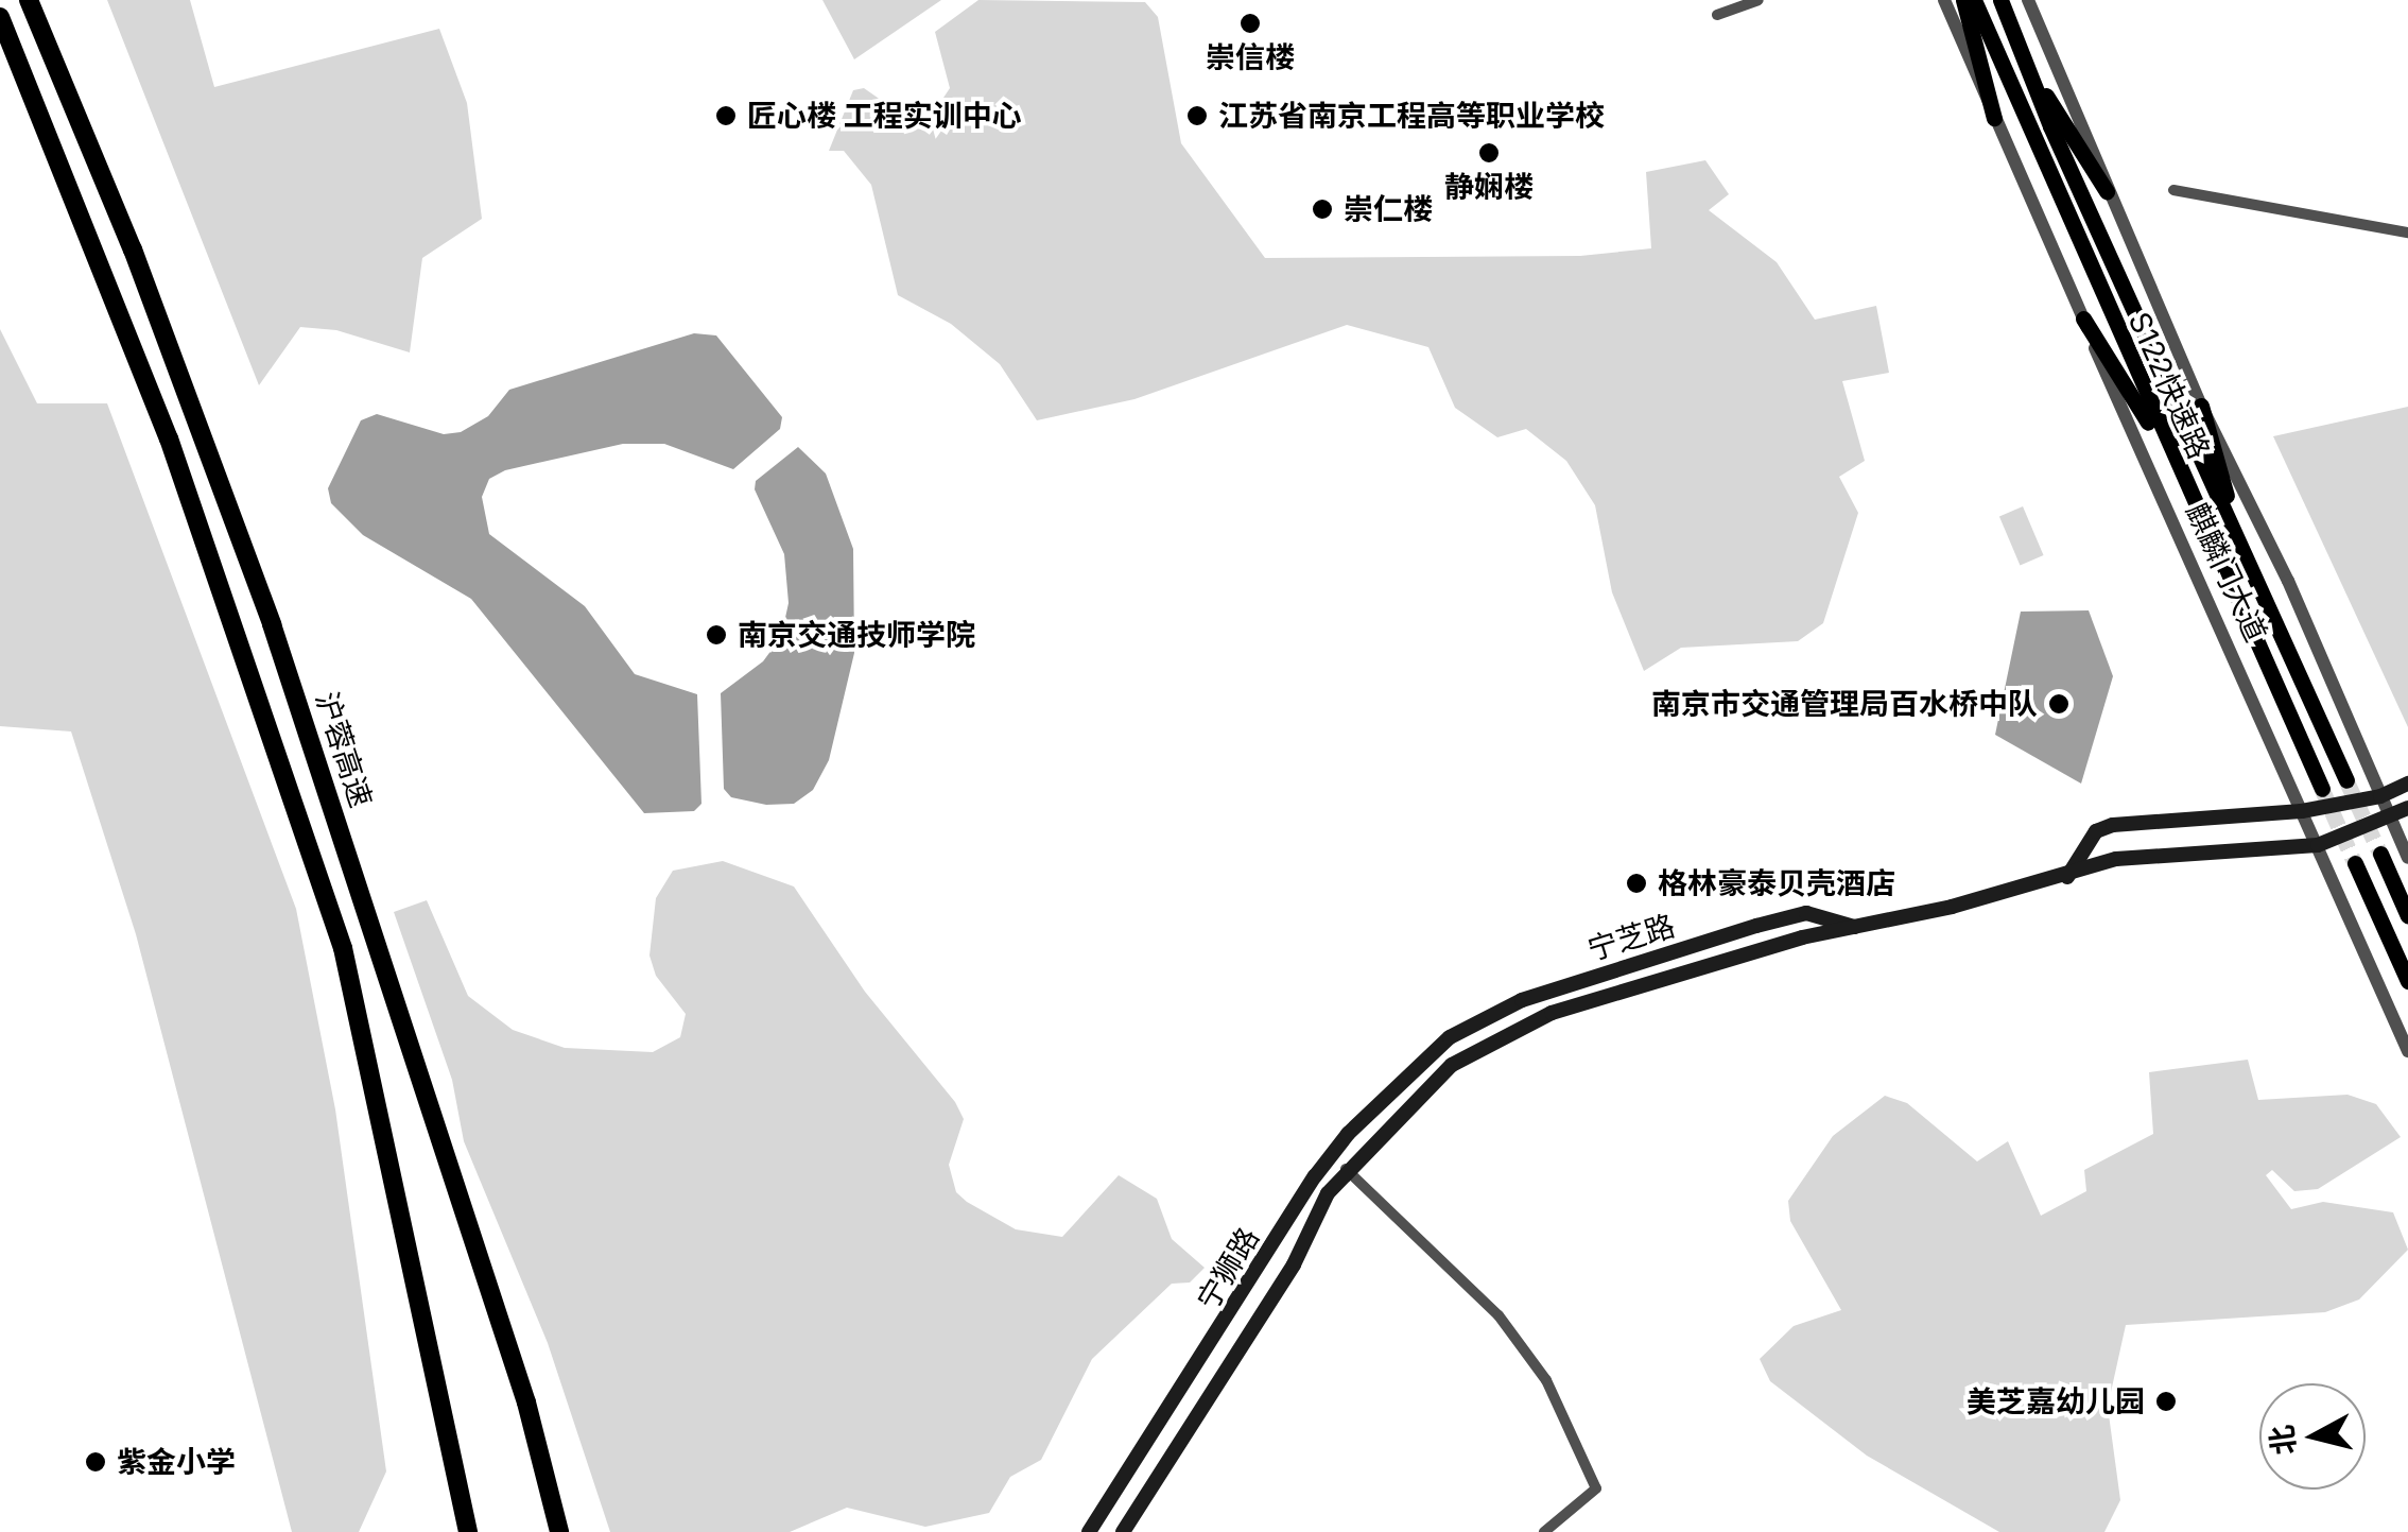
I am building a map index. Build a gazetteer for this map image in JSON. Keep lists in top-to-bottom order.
{
  "streets": {
    "highway": ["S122快速路", "沪蓉高速"],
    "main road": ["宁芝路", "宁狮路"],
    "street": ["麒麟门大道"]
  },
  "crossings": [
    ["麒麟门大道", "宁芝路"],
    ["宁芝路", "宁狮路"]
  ],
  "places": [
    "崇信楼",
    "匠心楼 工程实训中心",
    "江苏省南京工程高等职业学校",
    "静娴楼",
    "崇仁楼",
    "南京交通技师学院",
    "南京市交通管理局百水桥中队",
    "格林豪泰贝壳酒店",
    "美芝嘉幼儿园",
    "紫金小学"
  ],
  "north": "left"
}
